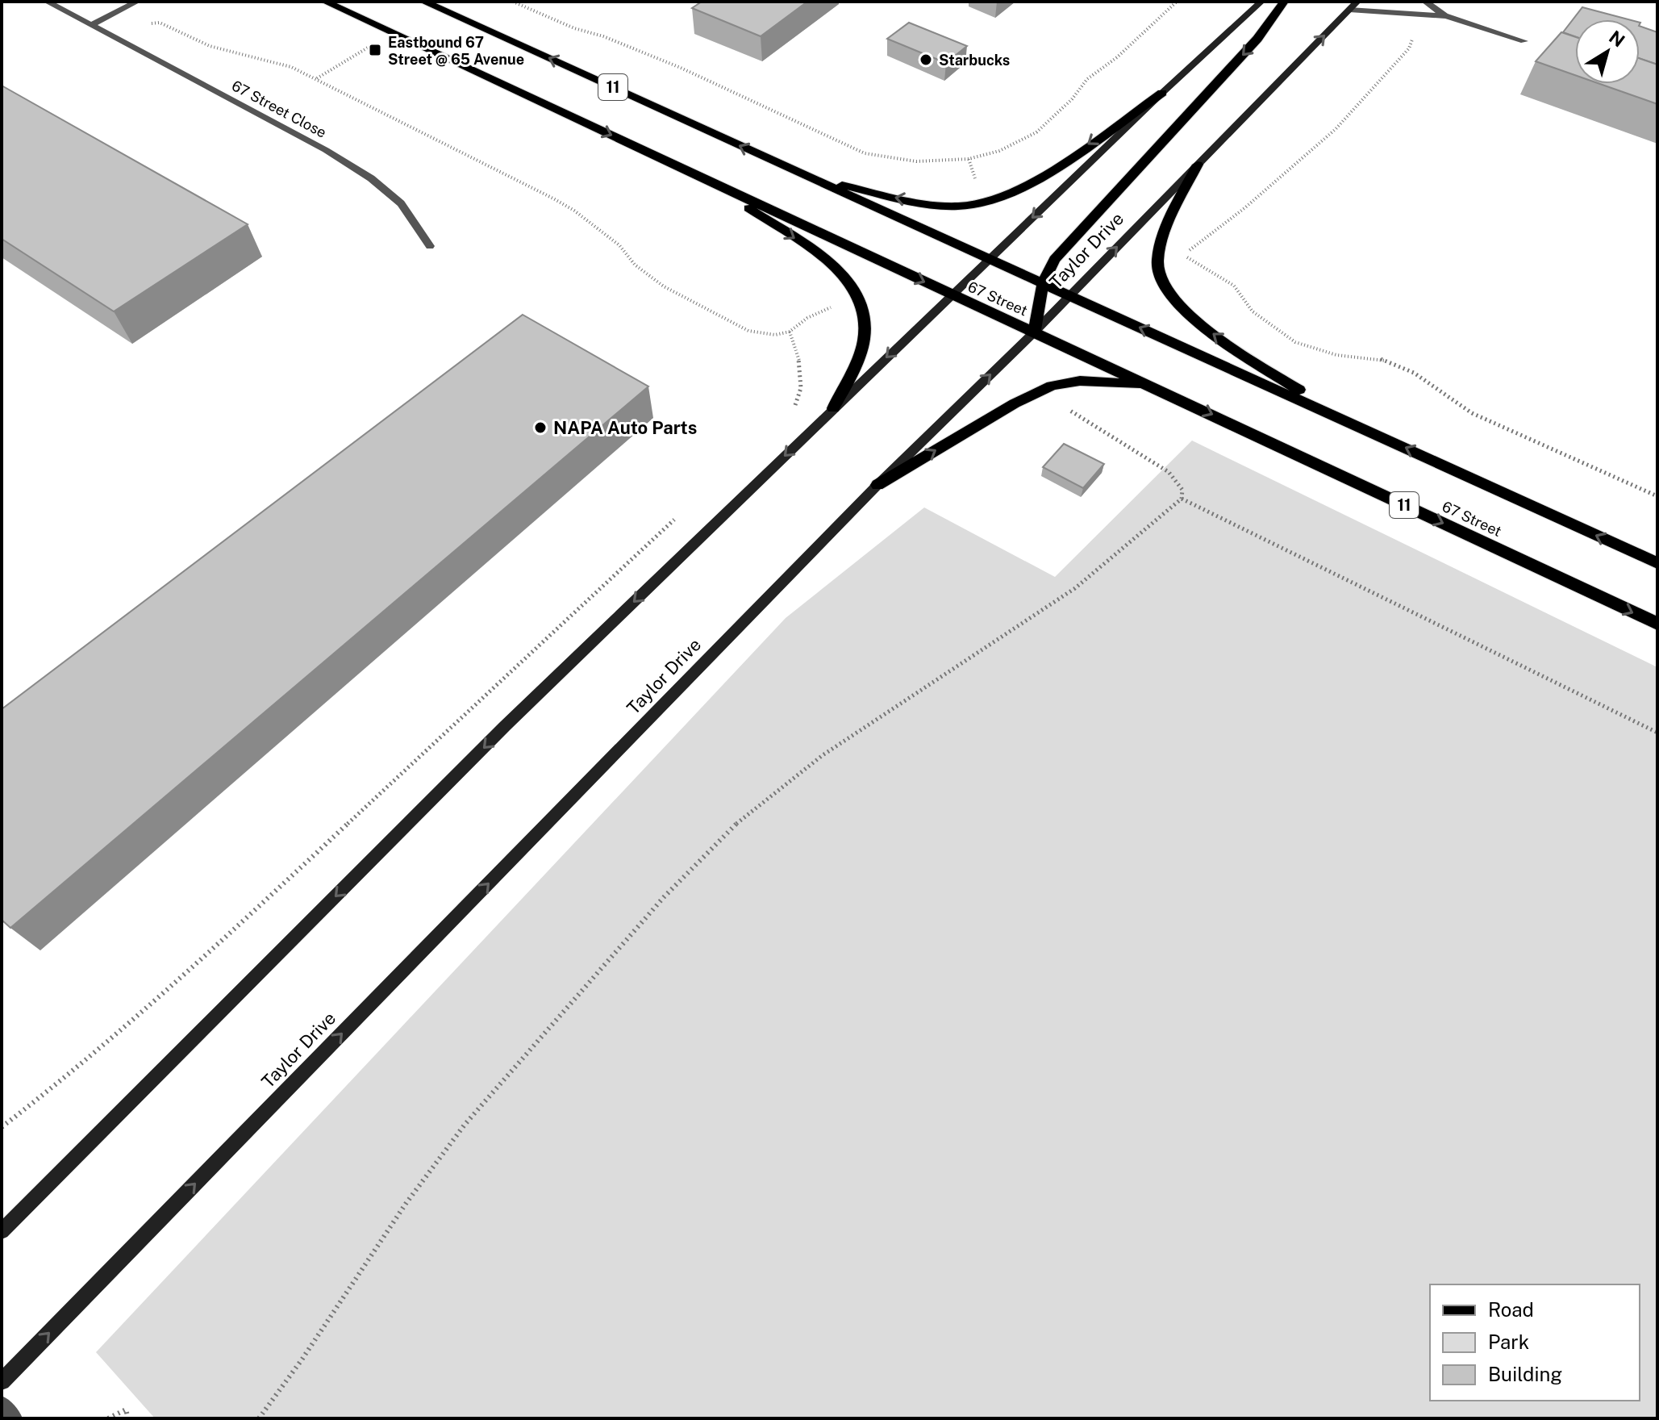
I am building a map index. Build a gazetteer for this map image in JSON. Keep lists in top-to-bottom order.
{
  "streets": {
    "main road": ["11", "Taylor Drive", "67 Street"],
    "street": ["67 Street Close"]
  },
  "crossings": [
    ["Taylor Drive", "67 Street"]
  ],
  "places": {
    "transit": ["Eastbound 67 Street @ 65 Avenue"],
    "other": ["Starbucks", "NAPA Auto Parts"]
  },
  "legend": ["Road", "Park", "Building"],
  "north": "top right"
}
